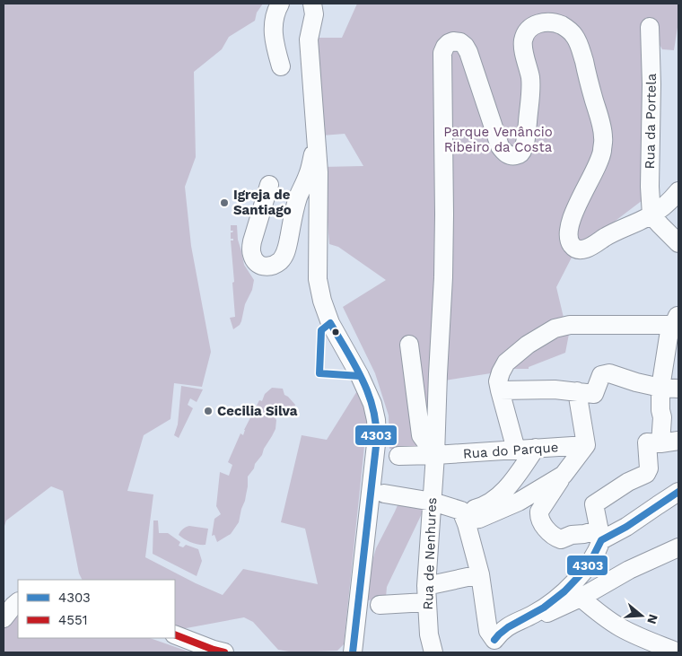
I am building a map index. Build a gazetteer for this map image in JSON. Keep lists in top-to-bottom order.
{
  "streets": {
    "street": ["Rua da Portela", "Rua do Parque", "Rua de Nenhures"]
  },
  "crossings": [
    ["Rua da Portela", "Rua de Nenhures"],
    ["Rua do Parque", "Rua de Nenhures"]
  ],
  "parks": ["Parque Venâncio Ribeiro da Costa"],
  "places": ["Igreja de Santiago", "Cecilia Silva"],
  "lines": ["transit line 4303", "transit line 4551"],
  "legend": ["4303", "4551"],
  "north": "right"
}
